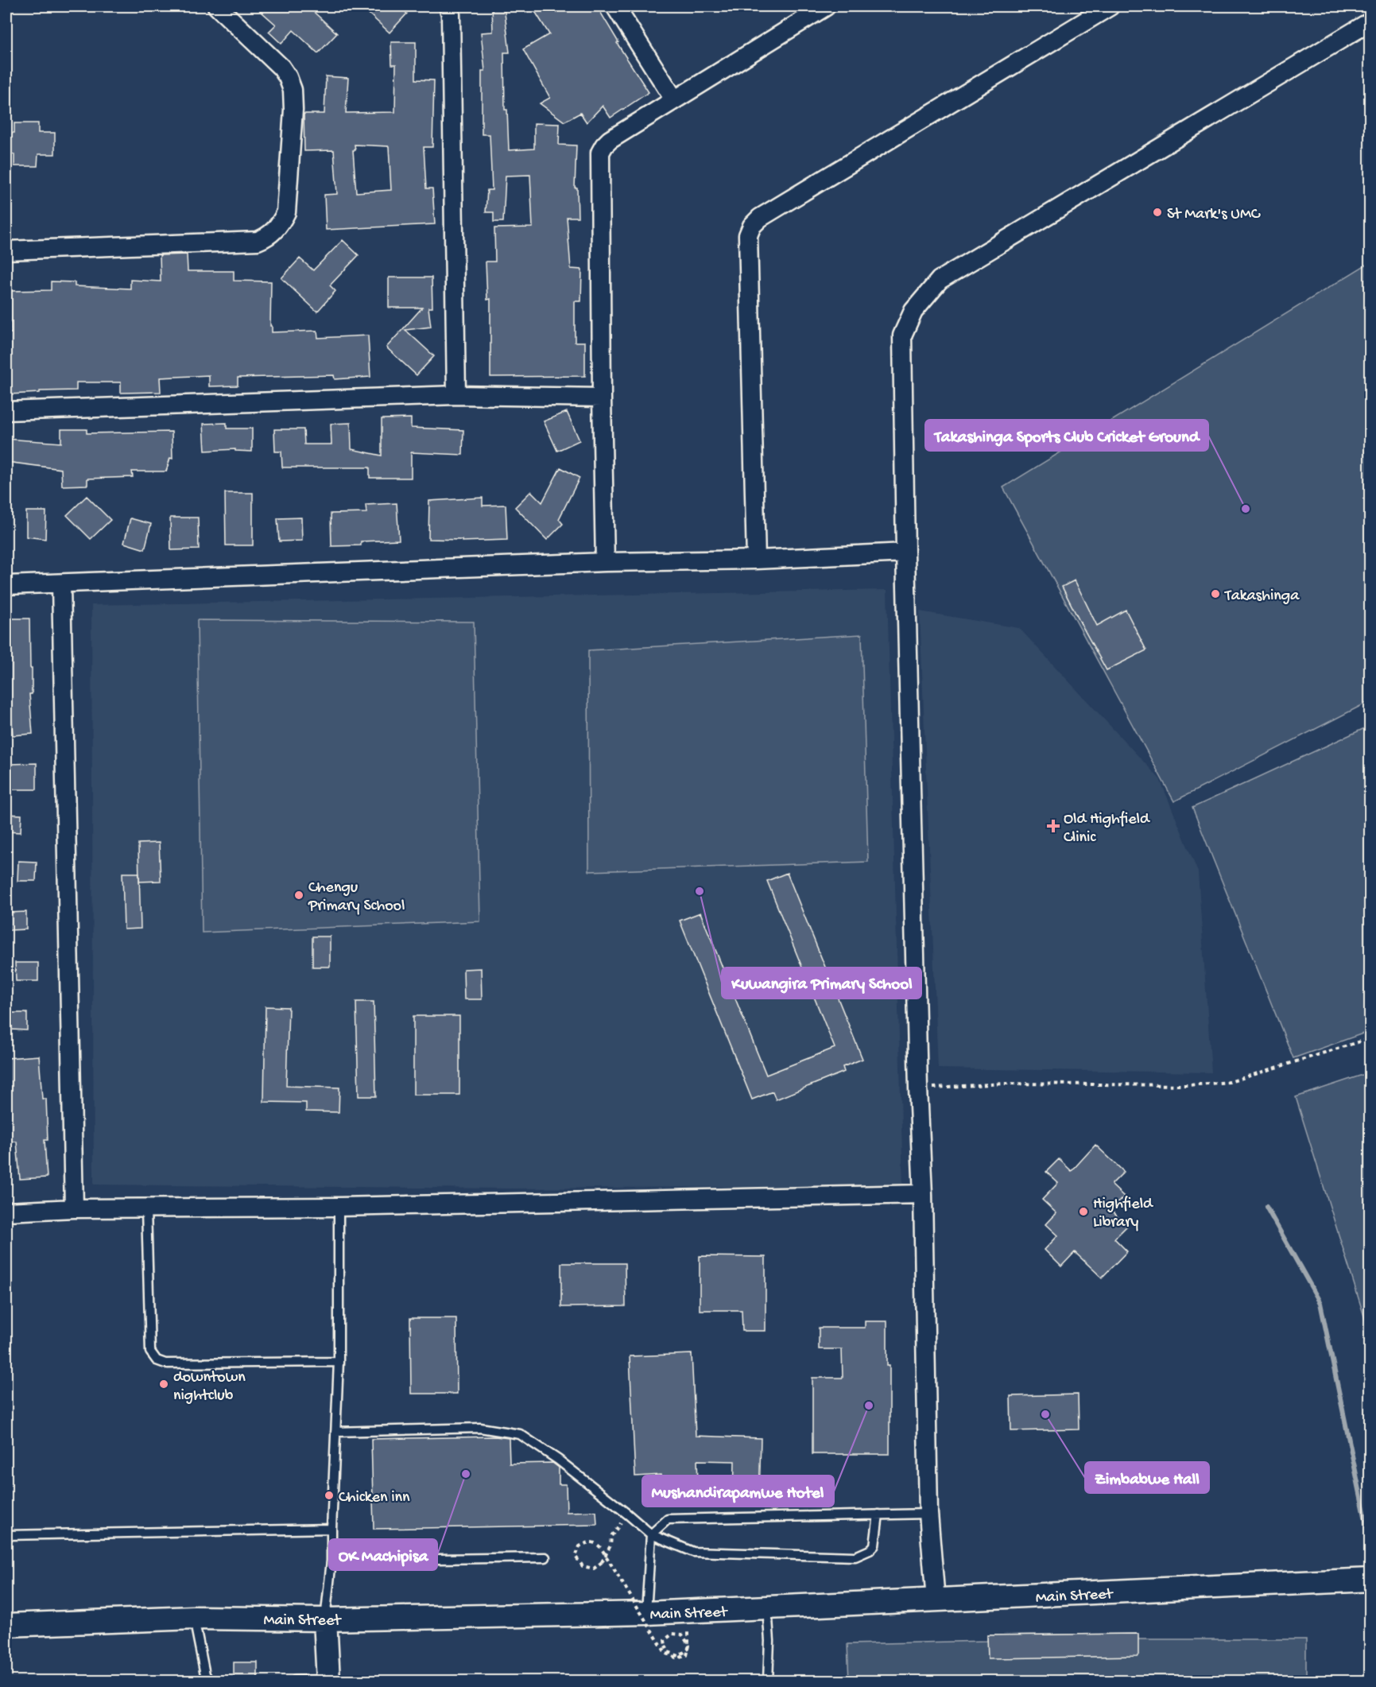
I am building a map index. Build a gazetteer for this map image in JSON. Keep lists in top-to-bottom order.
{
  "streets": {
    "street": ["Main Street"]
  },
  "places": {
    "other": [
      "St Mark's UMC",
      "Takashinga Sports Club Cricket Ground",
      "Takashinga",
      "Kuwangira Primary School",
      "Chengu Primary School",
      "Highfield Library",
      "downtown nightclub",
      "Mushandirapamwe Hotel",
      "Zimbabwe Hall",
      "OK Machipisa",
      "Chicken inn"
    ],
    "health": ["Old Highfield Clinic"]
  }
}
